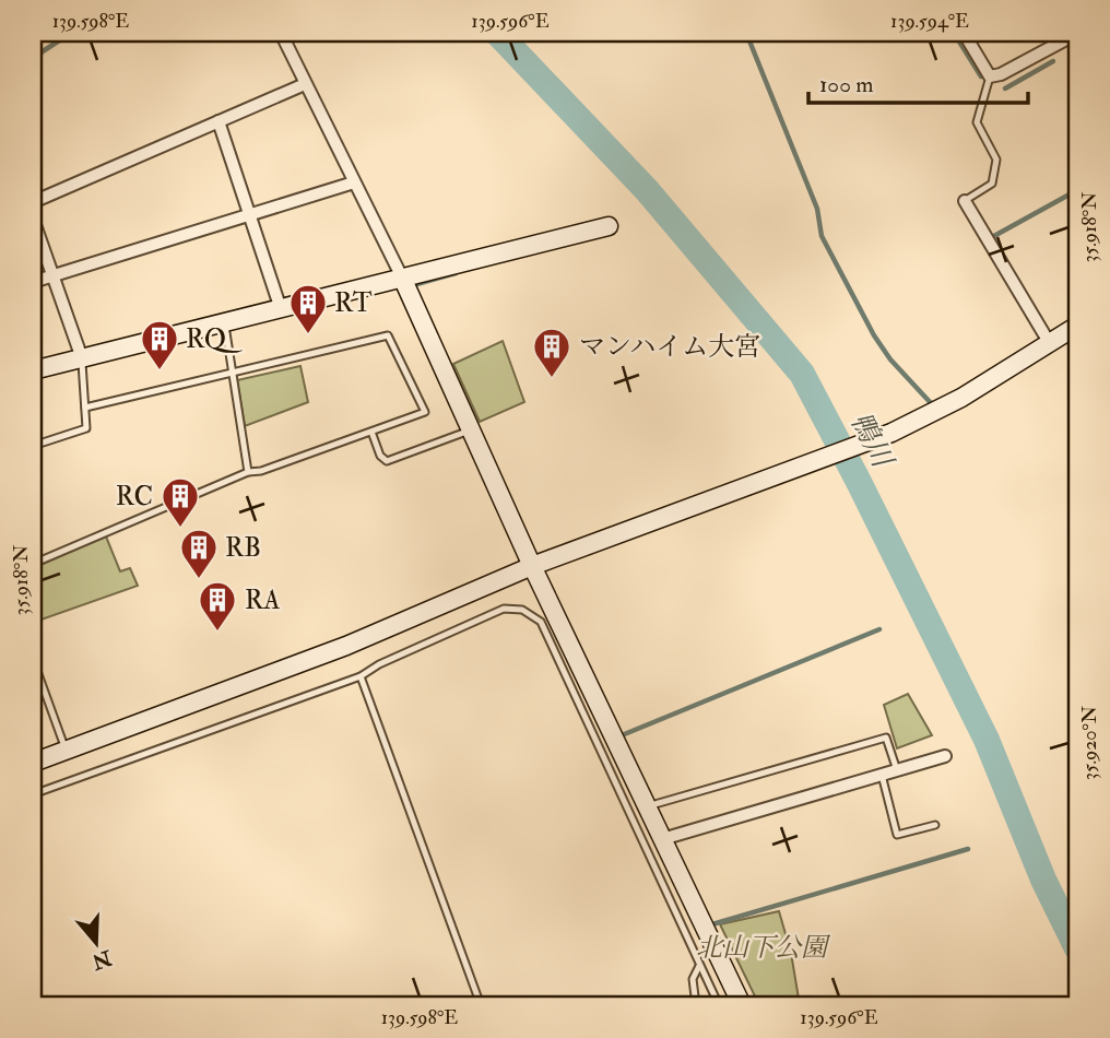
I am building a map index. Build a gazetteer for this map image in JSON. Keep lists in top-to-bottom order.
{
  "water": ["鴨川"],
  "parks": ["北山下公園"],
  "places": {
    "building": [
      "RT",
      "RQ",
      "マンハイム大宮",
      "RC",
      "RB",
      "RA"
    ]
  },
  "scale_bar": "100 m",
  "north": "bottom",
  "coordinates": [
    "139.598°E",
    "139.596°E",
    "139.594°E",
    "35.918°N",
    "35.920°N"
  ]
}
